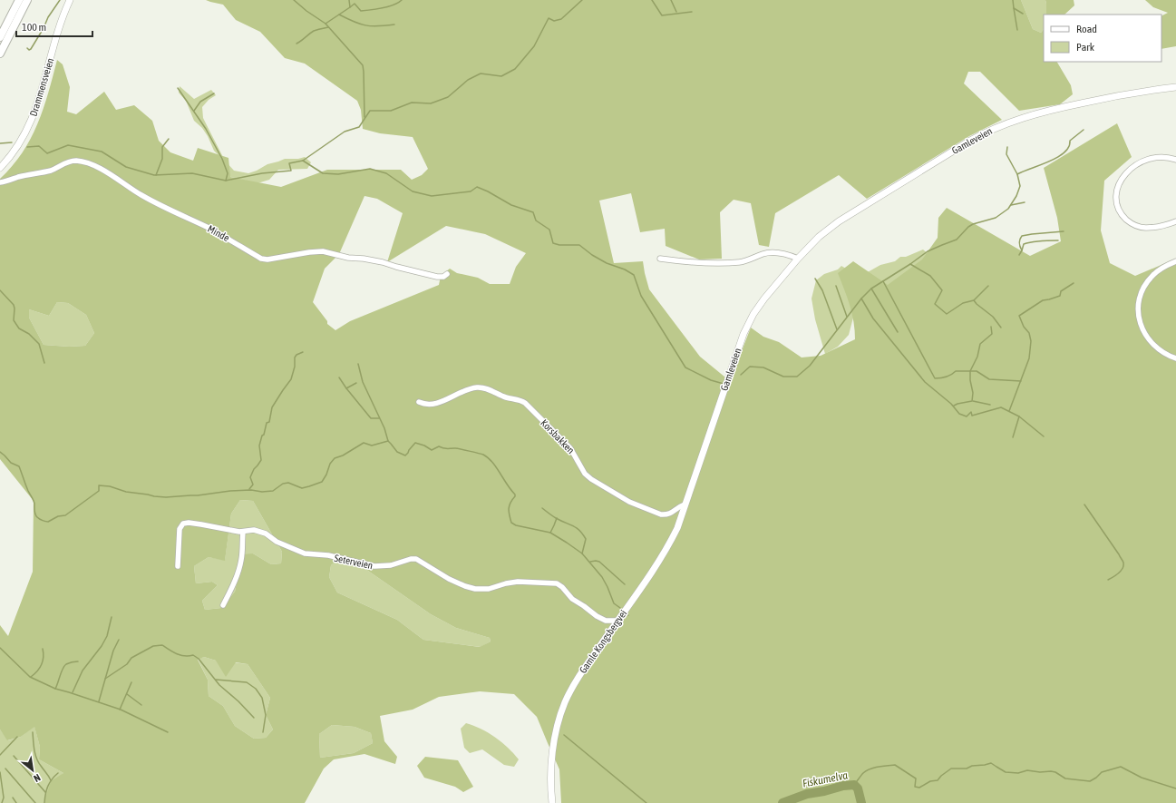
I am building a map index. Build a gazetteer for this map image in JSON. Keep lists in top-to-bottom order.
{
  "streets": {
    "main road": ["Drammensveien", "Gamleveien", "Gamle Kongsbergvei"],
    "street": ["Minde", "Korsbakken", "Seterveien"]
  },
  "crossings": [
    ["Gamleveien", "Gamle Kongsbergvei"],
    ["Korsbakken", "Gamle Kongsbergvei"],
    ["Seterveien", "Gamle Kongsbergvei"]
  ],
  "water": ["Fiskumelva"],
  "legend": ["Road", "Park"],
  "scale_bar": "100 m",
  "north": "bottom right"
}
